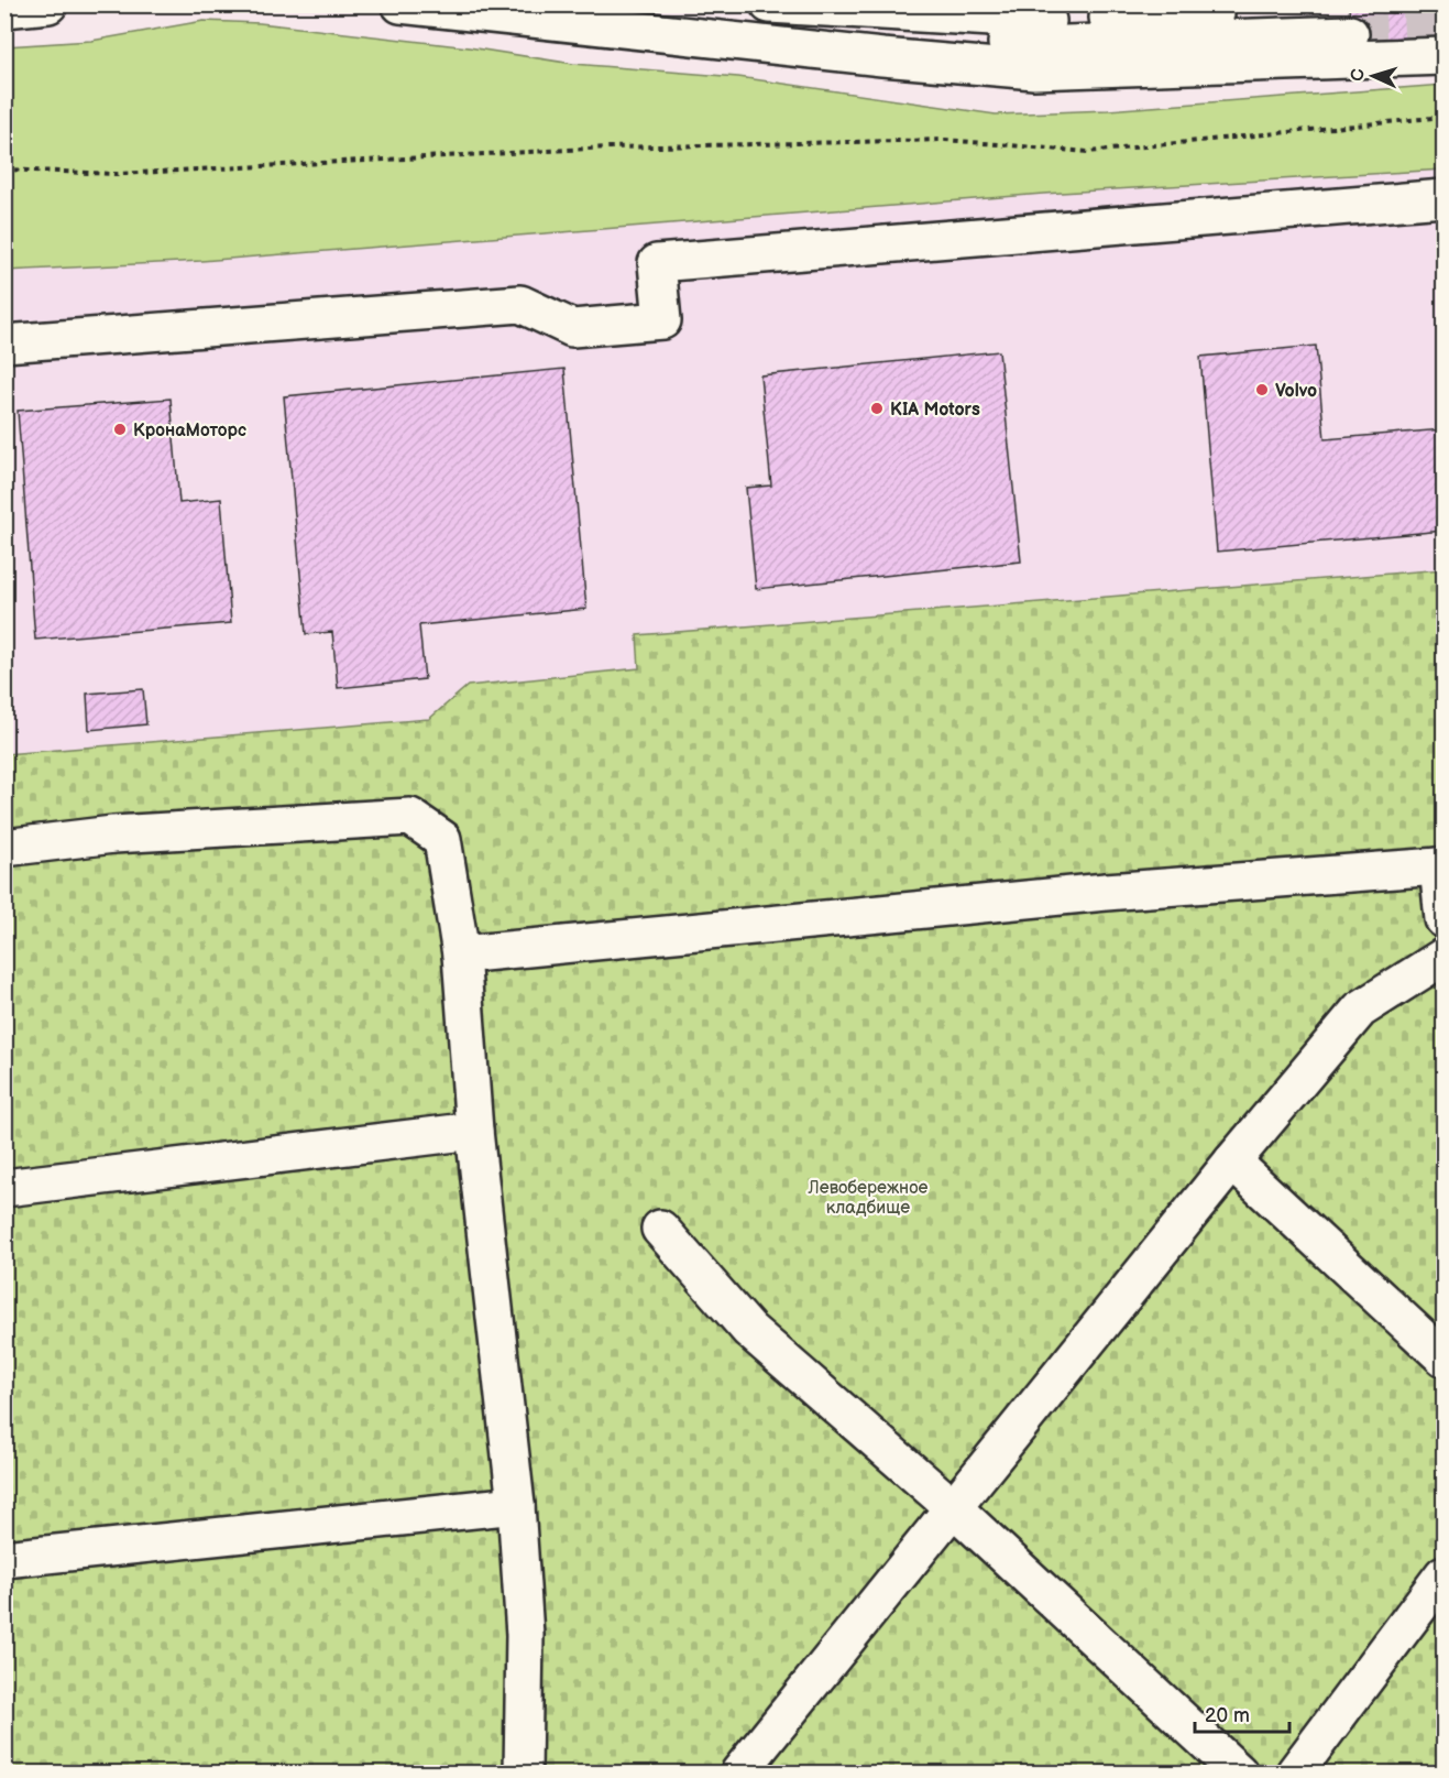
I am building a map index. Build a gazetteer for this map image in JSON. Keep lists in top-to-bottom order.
{
  "parks": ["Левобережное кладбище"],
  "places": ["Volvo", "KIA Motors", "КронаМоторс"],
  "scale_bar": "20 m",
  "north": "left"
}
